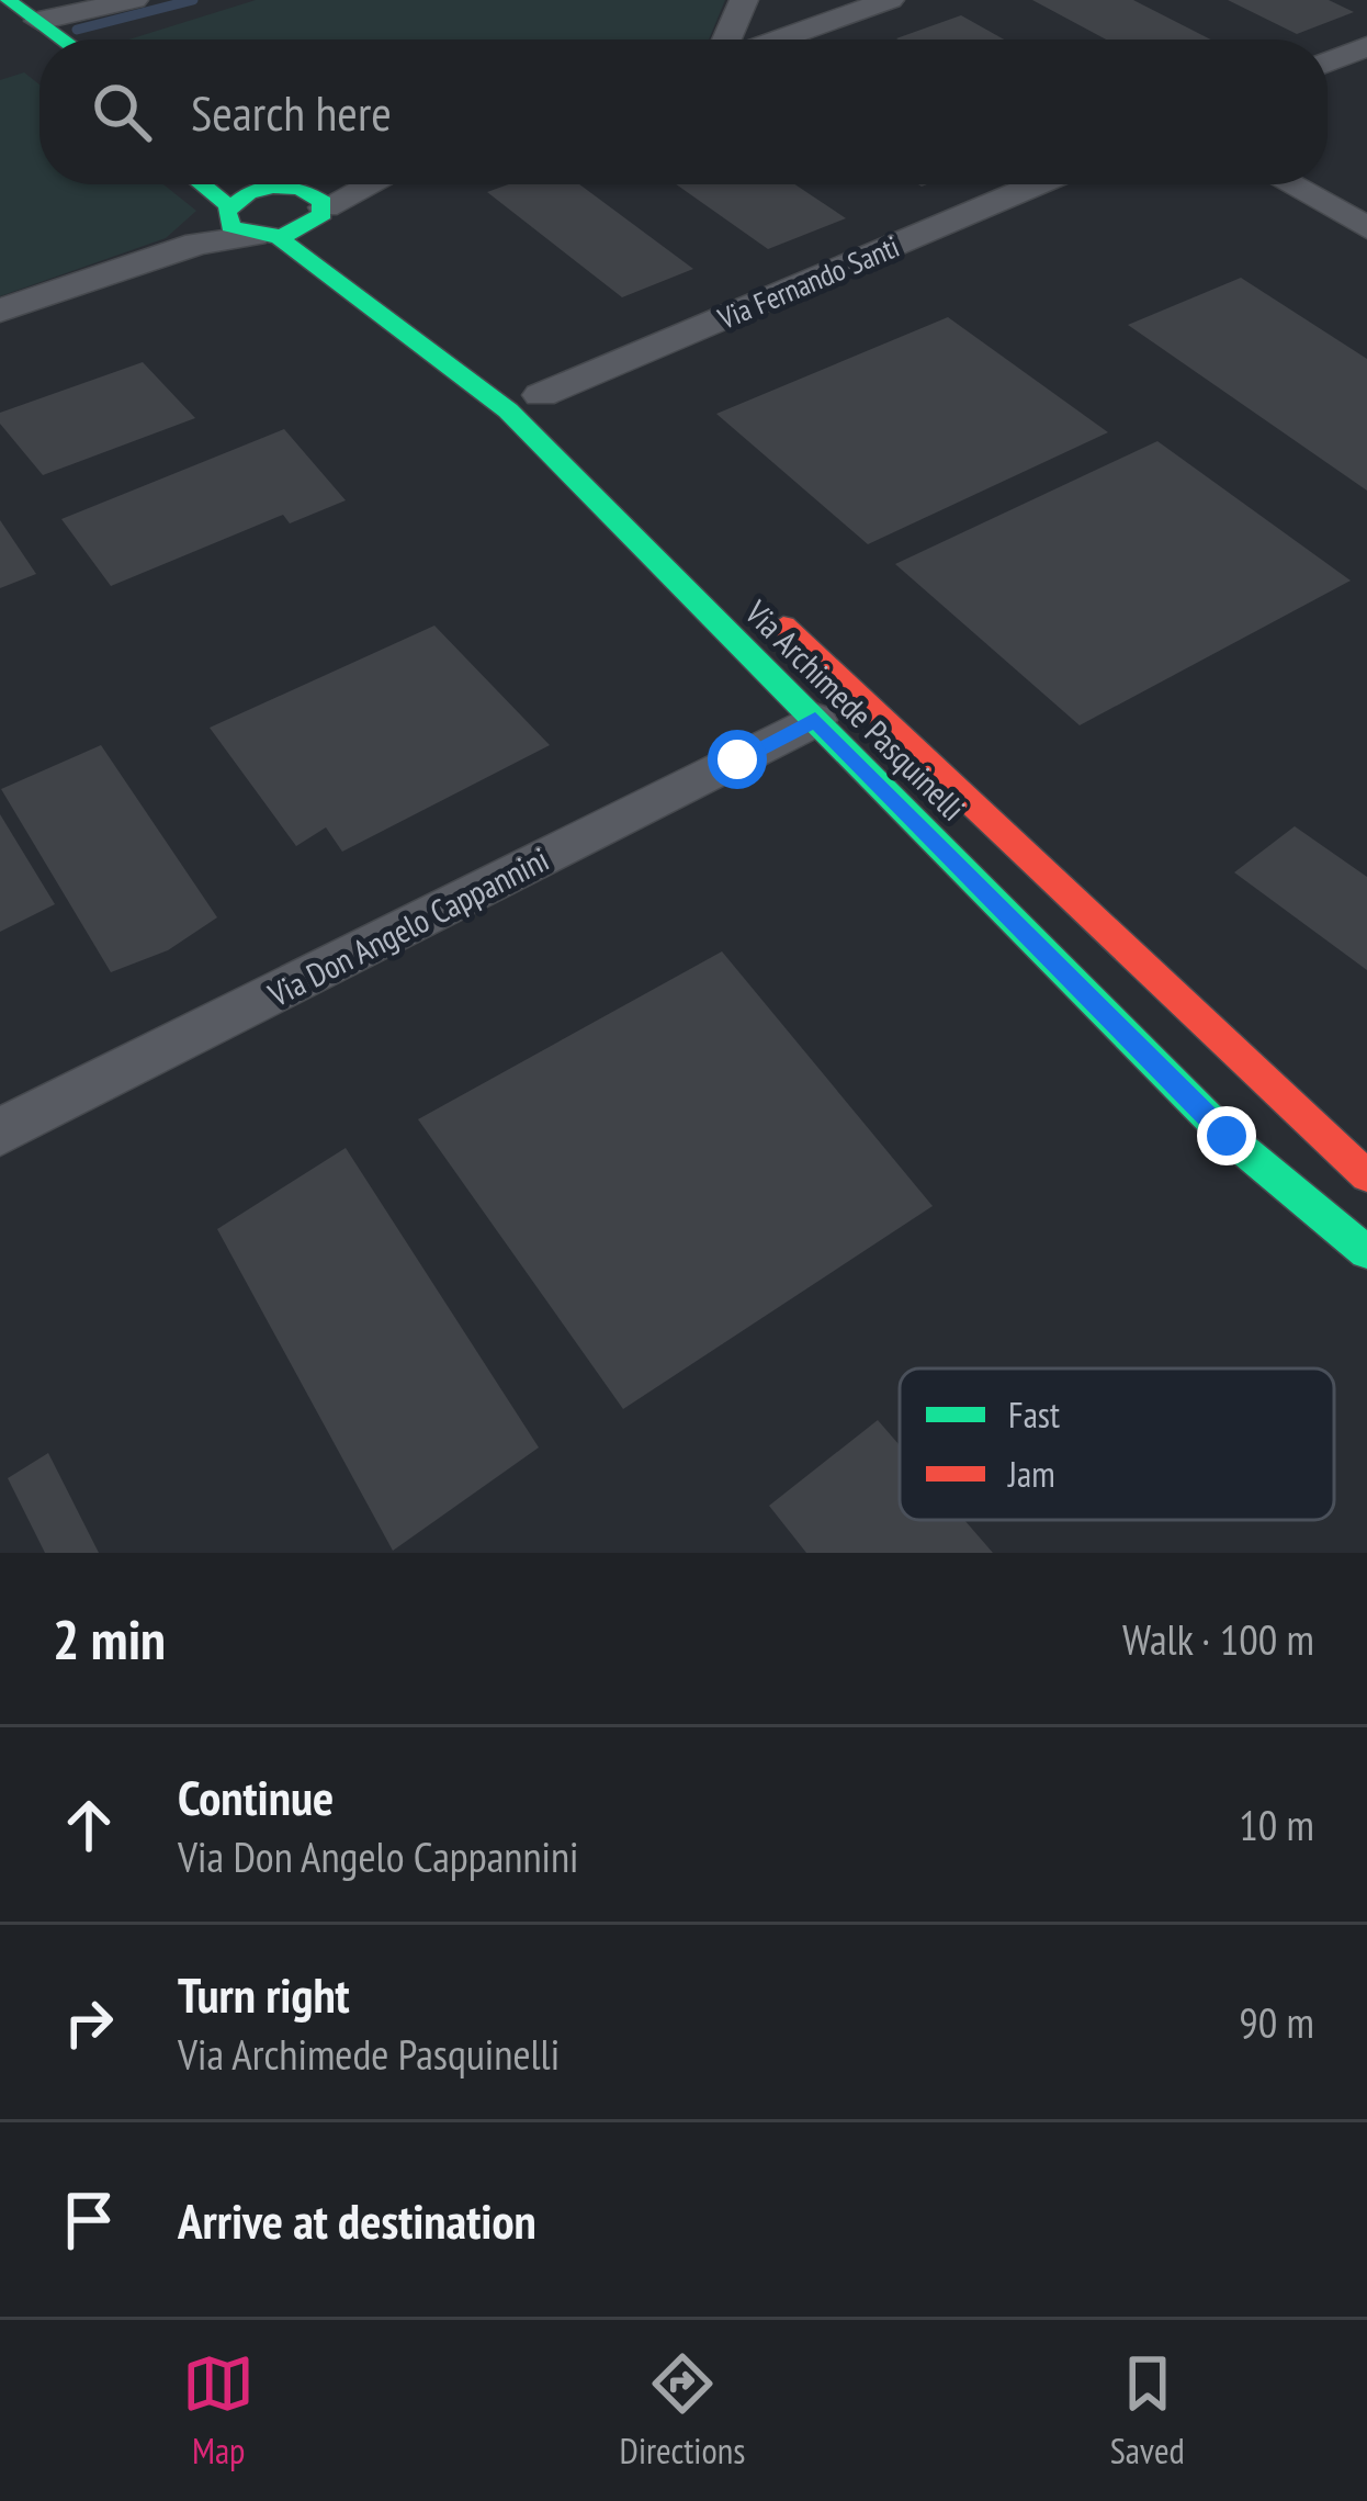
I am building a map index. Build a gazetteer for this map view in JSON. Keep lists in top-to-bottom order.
{
  "streets": {
    "main road": ["Via Archimede Pasquinelli"],
    "street": ["Via Fernando Santi", "Via Don Angelo Cappannini"]
  },
  "crossings": [
    ["Via Archimede Pasquinelli", "Via Don Angelo Cappannini"]
  ],
  "legend": ["Fast", "Jam"],
  "page": {
    "search": "Search here",
    "heading": ["2 min", "Walk · 100 m"],
    "list": [
      ["Continue", "Via Don Angelo Cappannini", "10 m"],
      ["Turn right", "Via Archimede Pasquinelli", "90 m"],
      "Arrive at destination"
    ],
    "nav": ["Map", "Directions", "Saved"]
  }
}
